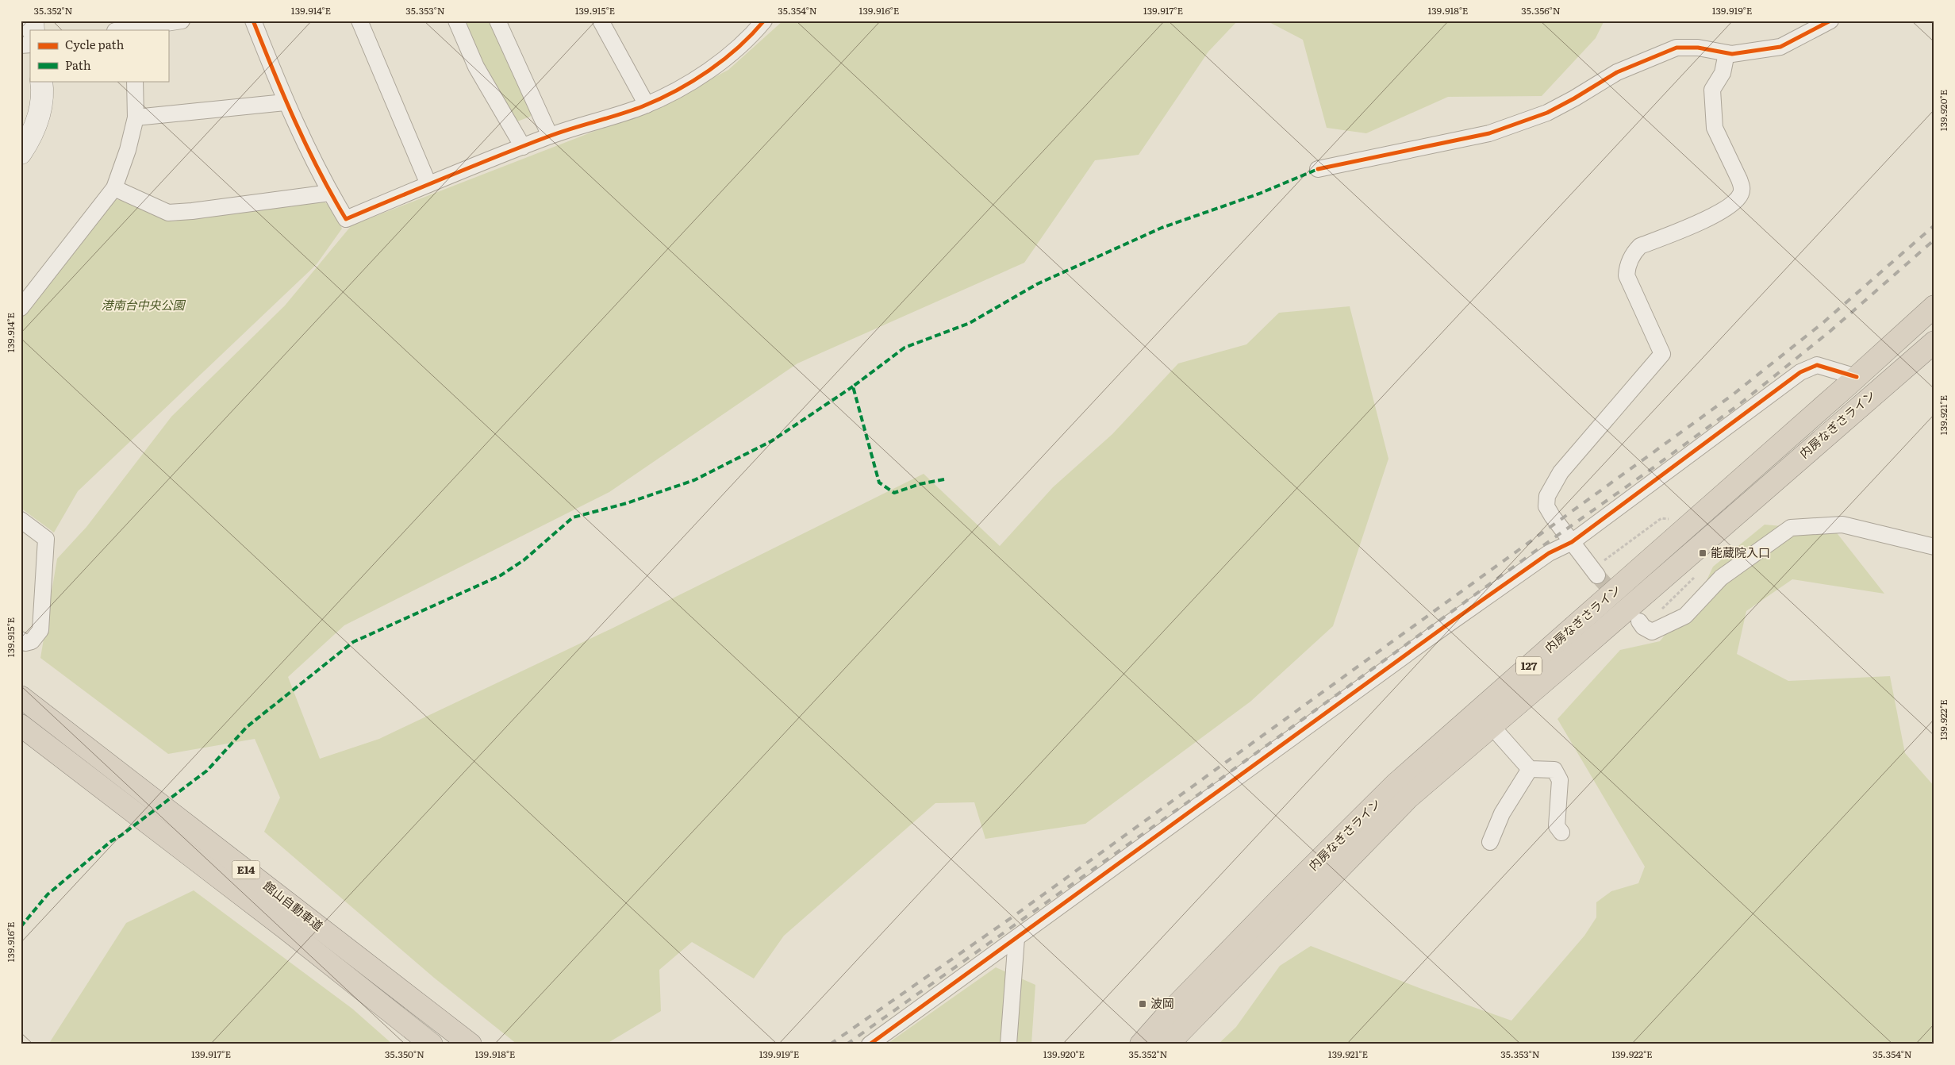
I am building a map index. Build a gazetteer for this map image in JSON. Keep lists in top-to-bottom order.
{
  "streets": {
    "highway": [
      "内房なぎさライン",
      "127",
      "E14",
      "館山自動車道"
    ]
  },
  "parks": ["港南台中央公園"],
  "places": {
    "transit": ["能蔵院入口", "波岡"]
  },
  "legend": ["Cycle path", "Path"],
  "coordinates": [
    "35.352°N",
    "139.914°E",
    "35.353°N",
    "139.915°E",
    "35.354°N",
    "139.916°E",
    "139.917°E",
    "139.918°E",
    "35.356°N",
    "139.919°E",
    "139.920°E",
    "139.921°E",
    "139.922°E",
    "35.350°N"
  ]
}
